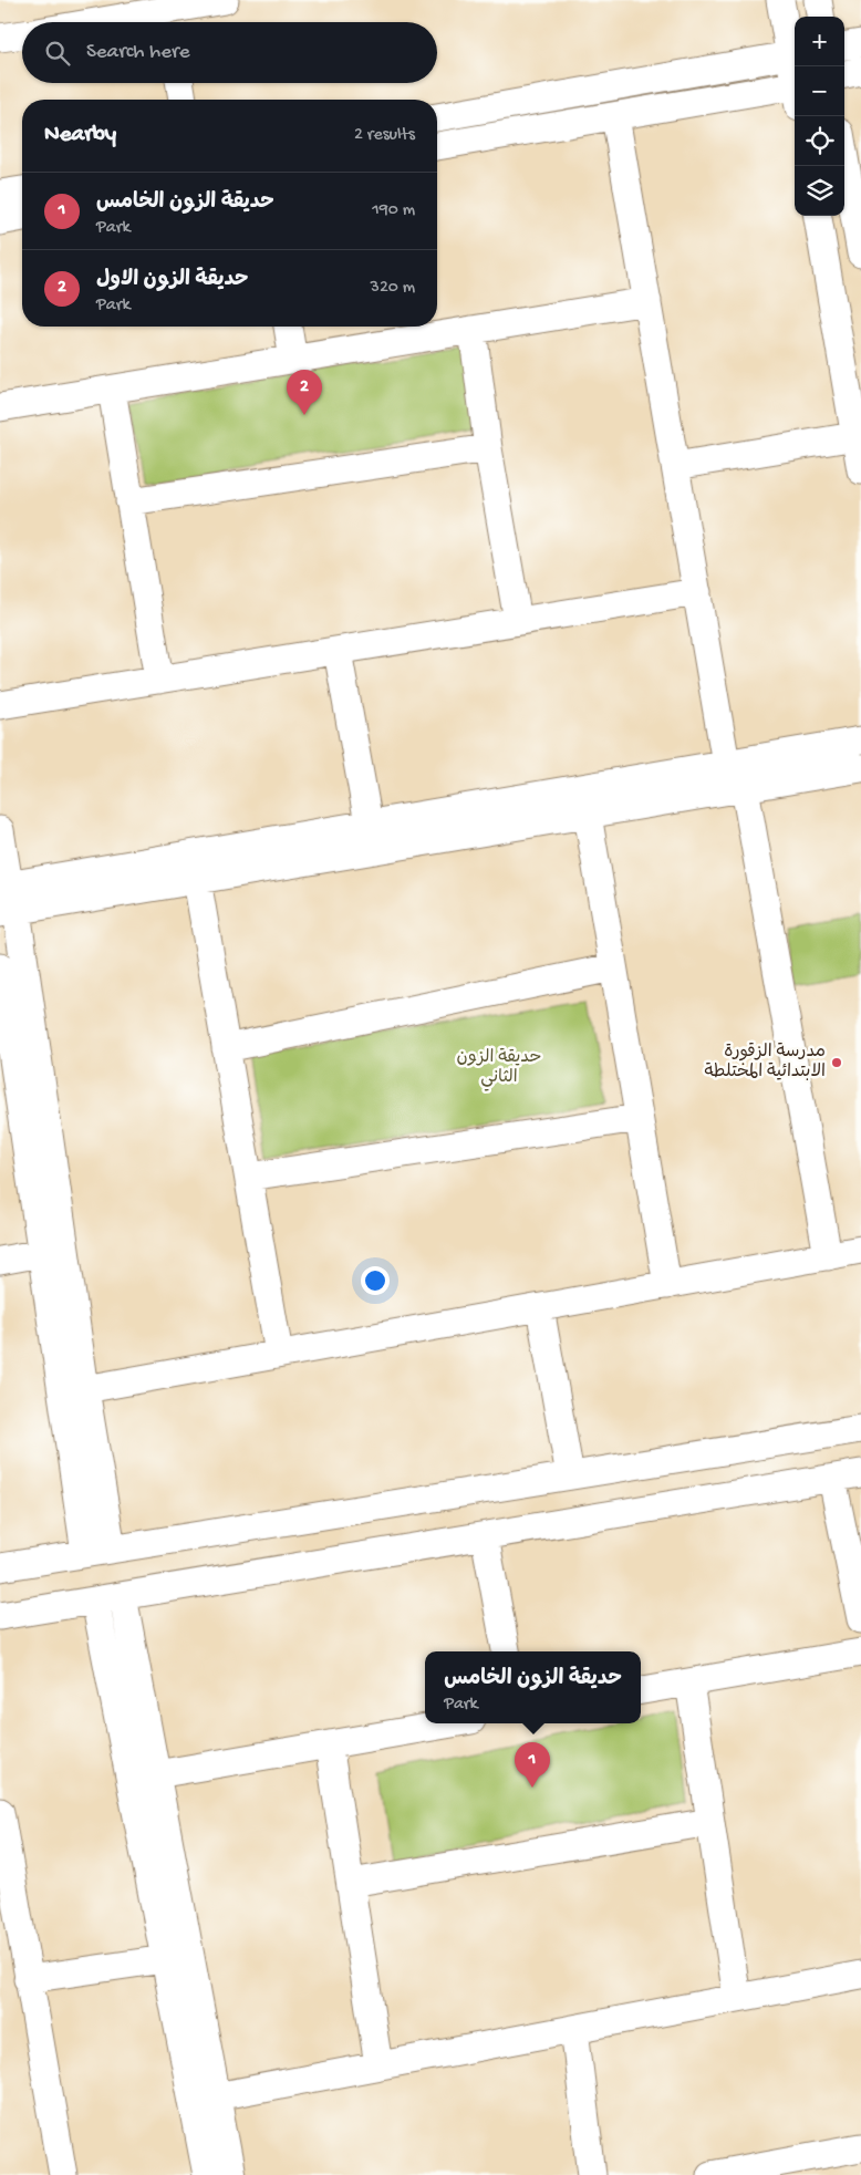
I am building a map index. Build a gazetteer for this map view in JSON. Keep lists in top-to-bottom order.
{
  "parks": ["حديقة الزون الثاني"],
  "places": ["مدرسة الزقورة الابتدائية المختلطة"],
  "page": {
    "map_buttons": ["+", "−"],
    "search": "Search here",
    "heading": ["Nearby", "2 results"],
    "list": [
      {
        "mark": "1",
        "name": "حديقة الزون الخامس",
        "note": "Park",
        "value": "190 m"
      },
      {
        "mark": "2",
        "name": "حديقة الزون الاول",
        "note": "Park",
        "value": "320 m"
      }
    ],
    "pins": ["2", "1"],
    "popup": ["حديقة الزون الخامس", "Park"]
  }
}
